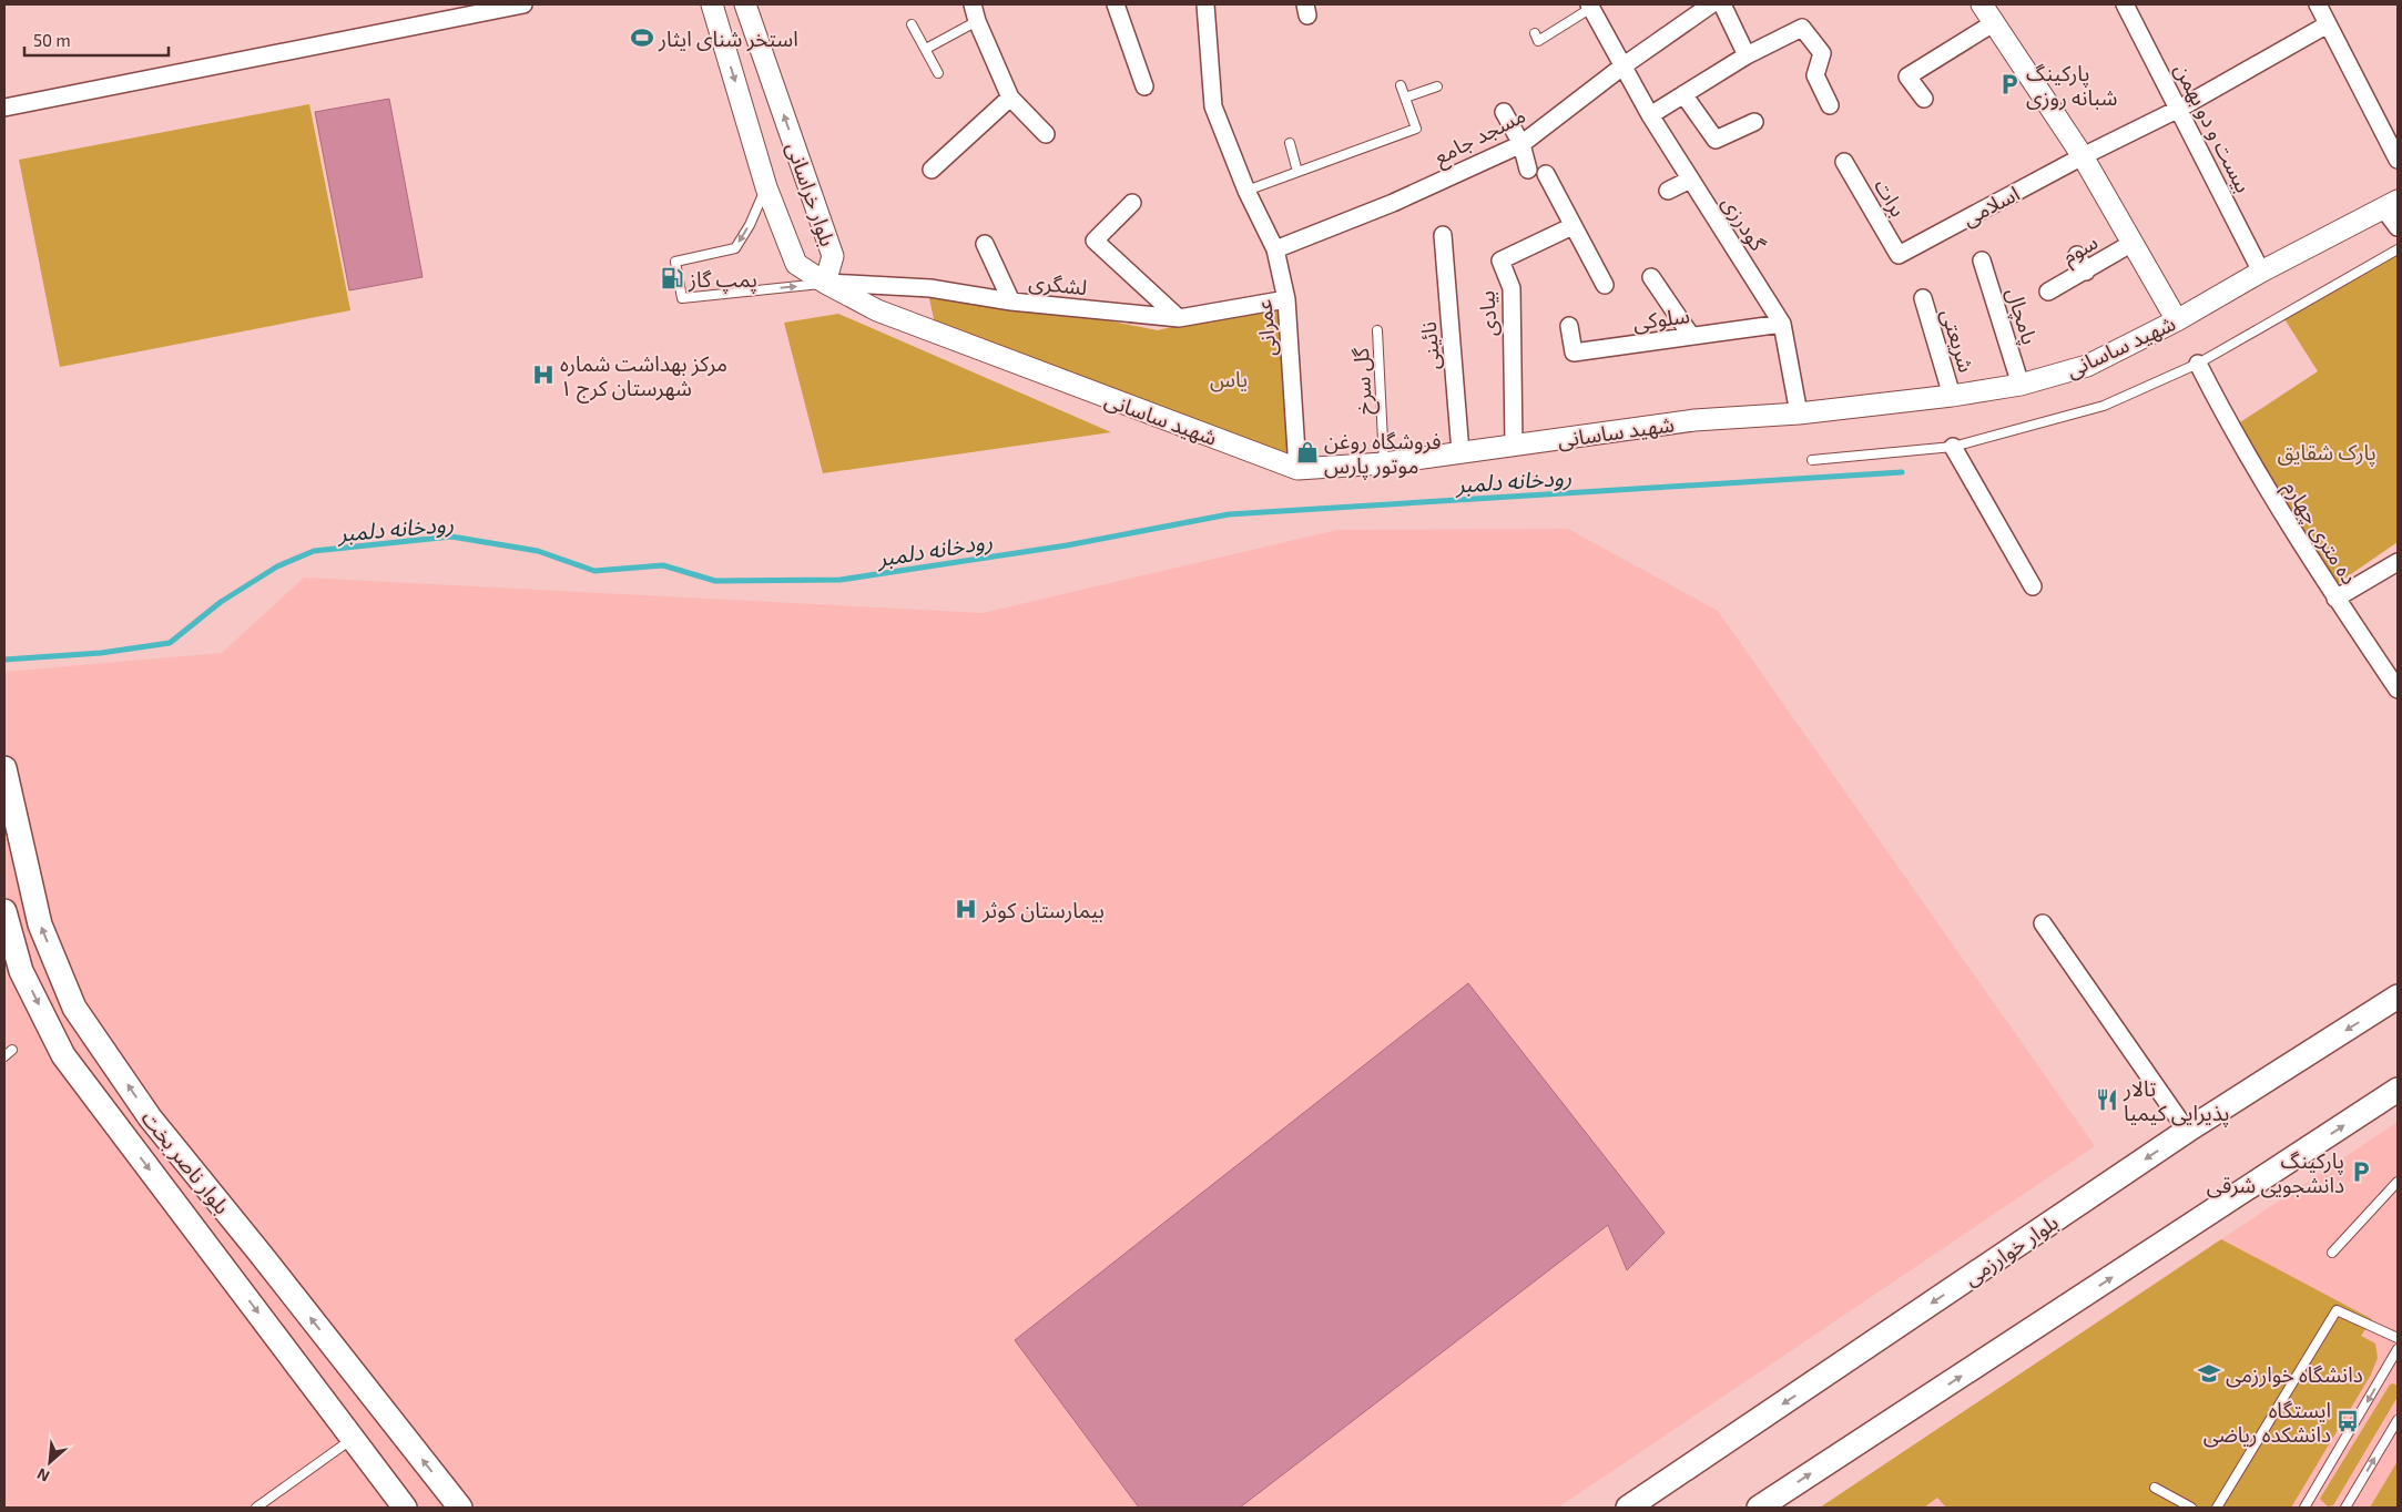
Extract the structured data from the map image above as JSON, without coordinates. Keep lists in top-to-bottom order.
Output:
{
  "streets": {
    "main road": ["بلوار ناصر بخت", "بلوار خوارزمی"],
    "street": [
      "بیست و دو بهمن",
      "مسجد جامع",
      "بلوار خراسانی",
      "برات",
      "اسلامی",
      "گودرزی",
      "سوم",
      "لشگری",
      "بیادی",
      "پامچال",
      "سلوکی",
      "عمرانی",
      "شریعتی",
      "نائینی",
      "شهید ساسانی",
      "ده متری چهارم"
    ],
    "lane": ["گل سرخ"]
  },
  "crossings": [
    ["بیست و دو بهمن", "اسلامی"],
    ["بیست و دو بهمن", "شهید ساسانی"],
    ["مسجد جامع", "گودرزی"],
    ["مسجد جامع", "عمرانی"],
    ["بلوار خراسانی", "لشگری"],
    ["بلوار خراسانی", "شهید ساسانی"],
    ["برات", "اسلامی"],
    ["گودرزی", "سلوکی"],
    ["گودرزی", "شهید ساسانی"],
    ["لشگری", "عمرانی"],
    ["لشگری", "شهید ساسانی"],
    ["بیادی", "شهید ساسانی"],
    ["پامچال", "شهید ساسانی"],
    ["عمرانی", "شهید ساسانی"],
    ["شریعتی", "شهید ساسانی"],
    ["نائینی", "شهید ساسانی"],
    ["شهید ساسانی", "گل سرخ"],
    ["شهید ساسانی", "ده متری چهارم"]
  ],
  "water": ["رودخانه دلمبر"],
  "parks": ["یاس", "پارک شقایق"],
  "places": {
    "sports": ["استخر شنای ایثار"],
    "parking": ["پارکینگ شبانه روزی", "پارکینگ دانشجویی شرقی"],
    "fuel station": ["پمپ گاز"],
    "hospital": ["مرکز بهداشت شماره ۱ شهرستان کرج", "بیمارستان کوثر"],
    "shop": ["فروشگاه روغن موتور پارس"],
    "restaurant": ["تالار پذیرایی کیمیا"],
    "school or university": ["دانشگاه خوارزمی"],
    "bus stop": ["ایستگاه دانشکده ریاضی"]
  },
  "scale_bar": "50 m",
  "north": "bottom left"
}
